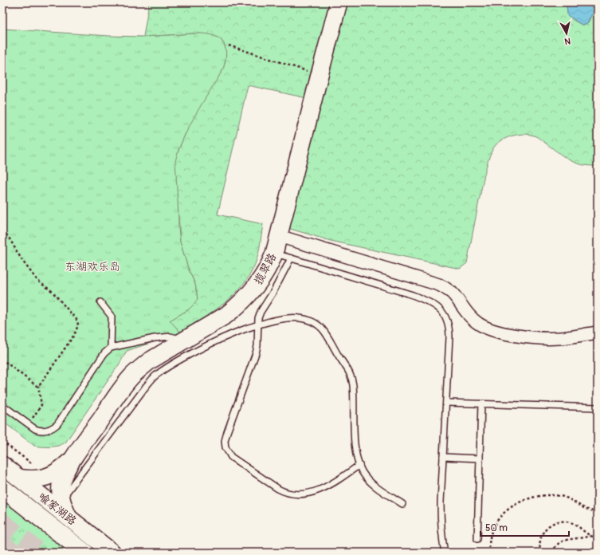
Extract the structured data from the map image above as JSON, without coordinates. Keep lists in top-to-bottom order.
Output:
{
  "streets": {
    "street": ["揽翠路", "喻家湖路"]
  },
  "crossings": [
    ["揽翠路", "喻家湖路"]
  ],
  "parks": ["东湖欢乐岛"],
  "scale_bar": "50 m",
  "north": "bottom"
}
